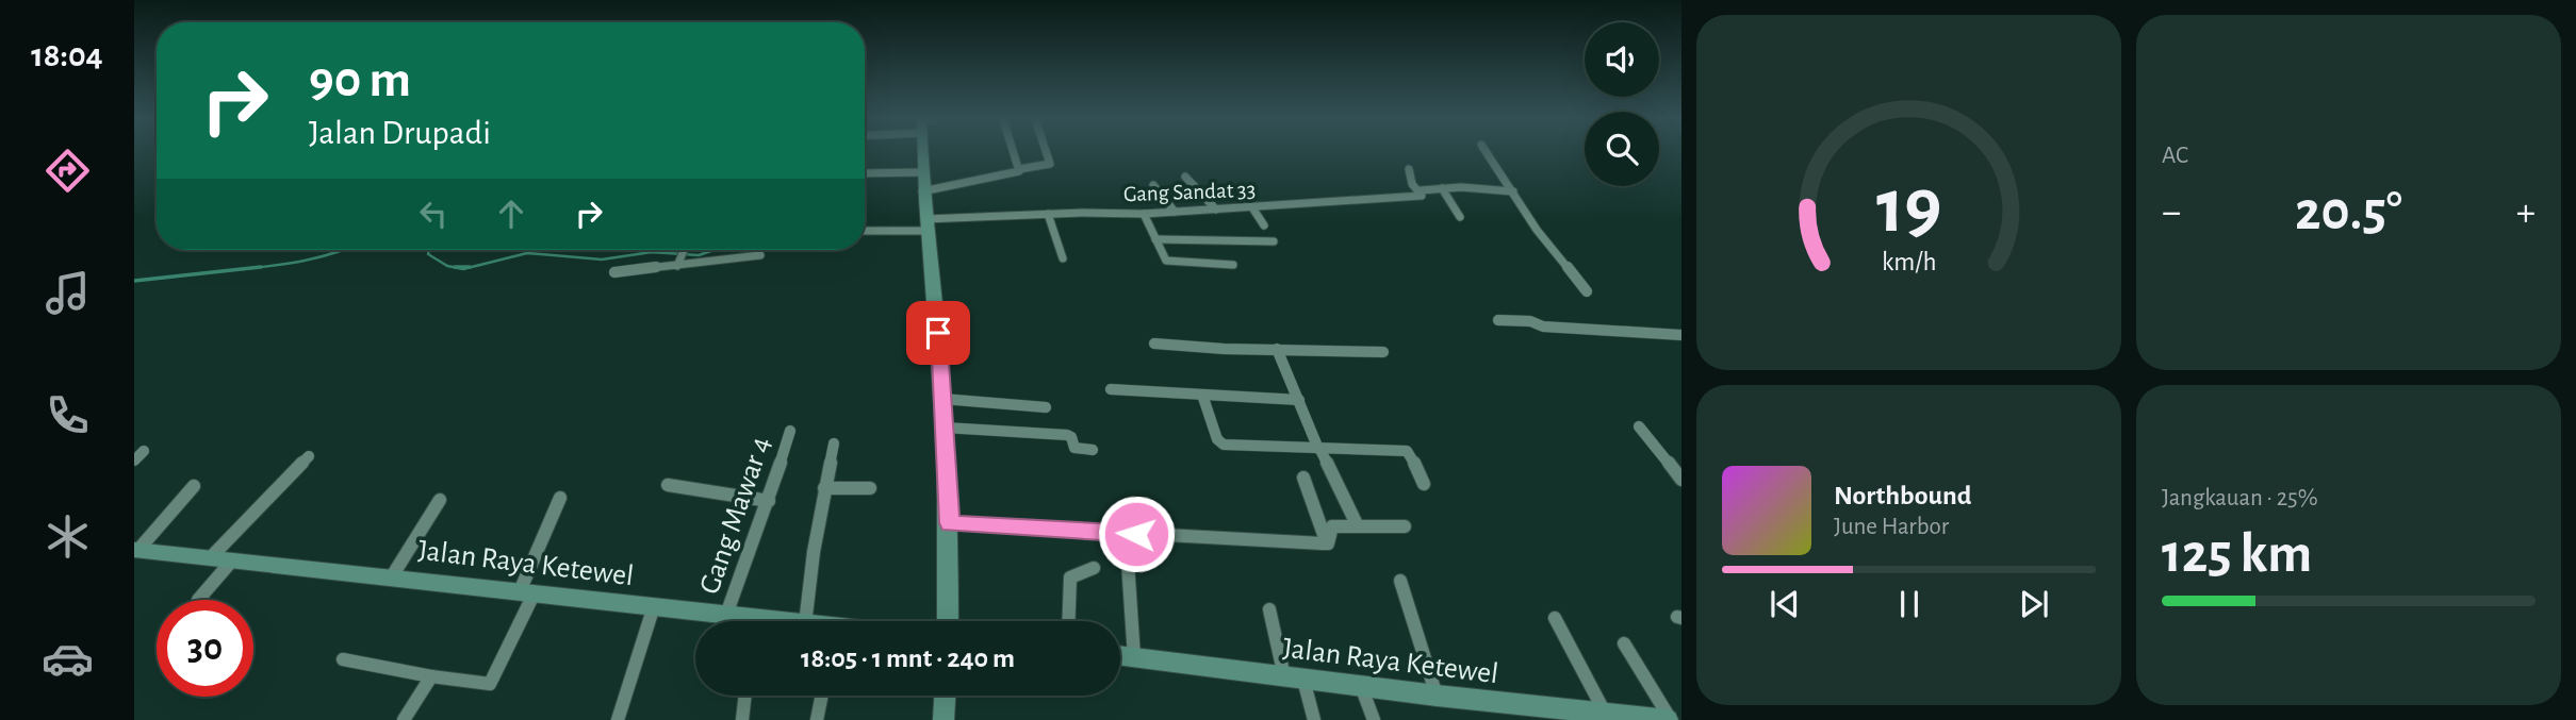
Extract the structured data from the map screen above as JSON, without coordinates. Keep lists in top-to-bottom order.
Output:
{
  "streets": {
    "main road": ["Jalan Raya Ketewel"],
    "street": ["Gang Sandat 33", "Gang Mawar 4"]
  },
  "crossings": [
    ["Gang Mawar 4", "Jalan Raya Ketewel"]
  ],
  "page": {
    "tabs": "18:04",
    "tile": [
      "AC",
      ["Jangkauan · 25%", "125 km"]
    ],
    "turn": ["90 m", "Jalan Drupadi"],
    "heat": ["−", "20.5°", "+"],
    "song": ["Northbound", "June Harbor"],
    "limit": "30",
    "trip": "18:05 · 1 mnt · 240 m",
    "gauge": ["19", "km/h"]
  }
}
